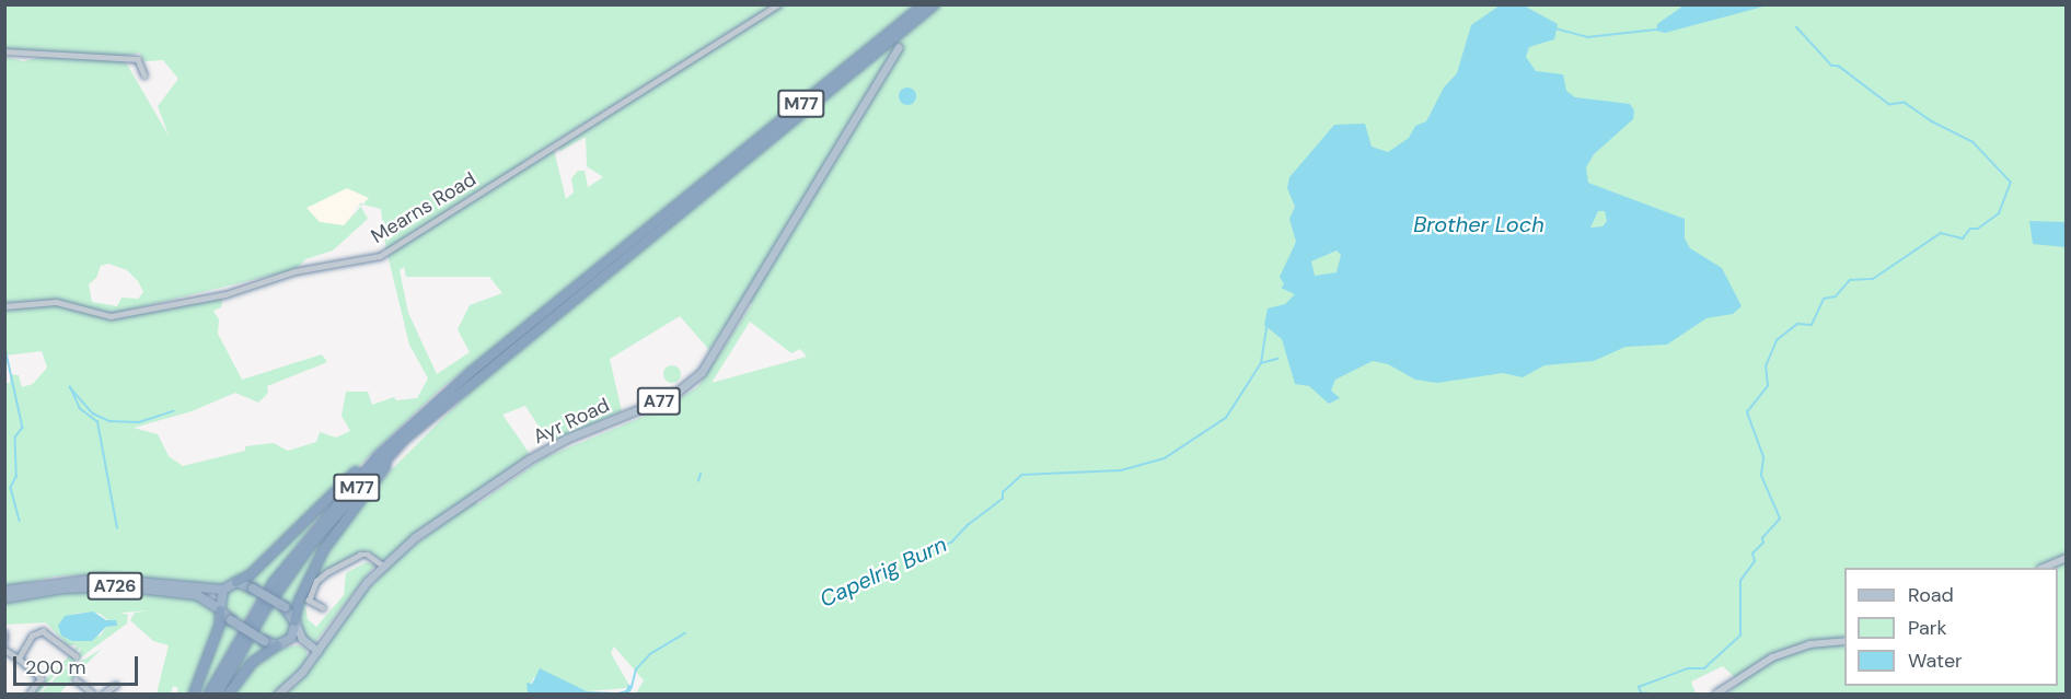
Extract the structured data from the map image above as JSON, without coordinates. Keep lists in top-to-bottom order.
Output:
{
  "streets": {
    "highway": ["M77", "A726"],
    "main road": ["A77", "Ayr Road"],
    "street": ["Mearns Road"]
  },
  "water": ["Brother Loch", "Capelrig Burn"],
  "legend": ["Road", "Park", "Water"],
  "scale_bar": "200 m"
}
